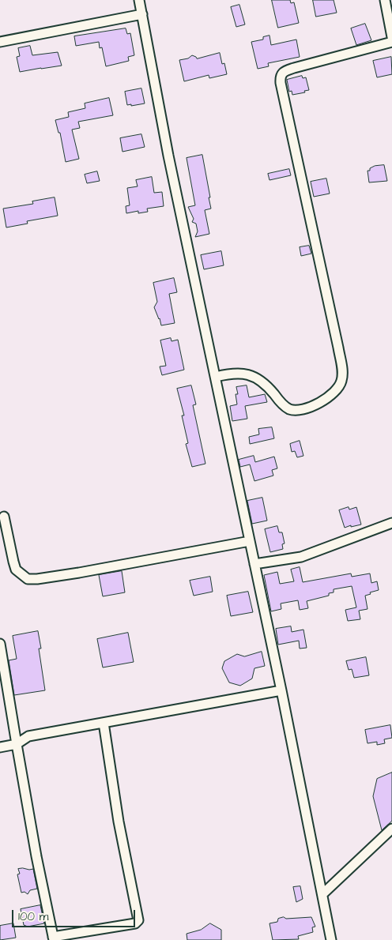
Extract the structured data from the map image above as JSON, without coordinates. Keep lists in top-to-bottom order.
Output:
{
  "scale_bar": "100 m"
}
